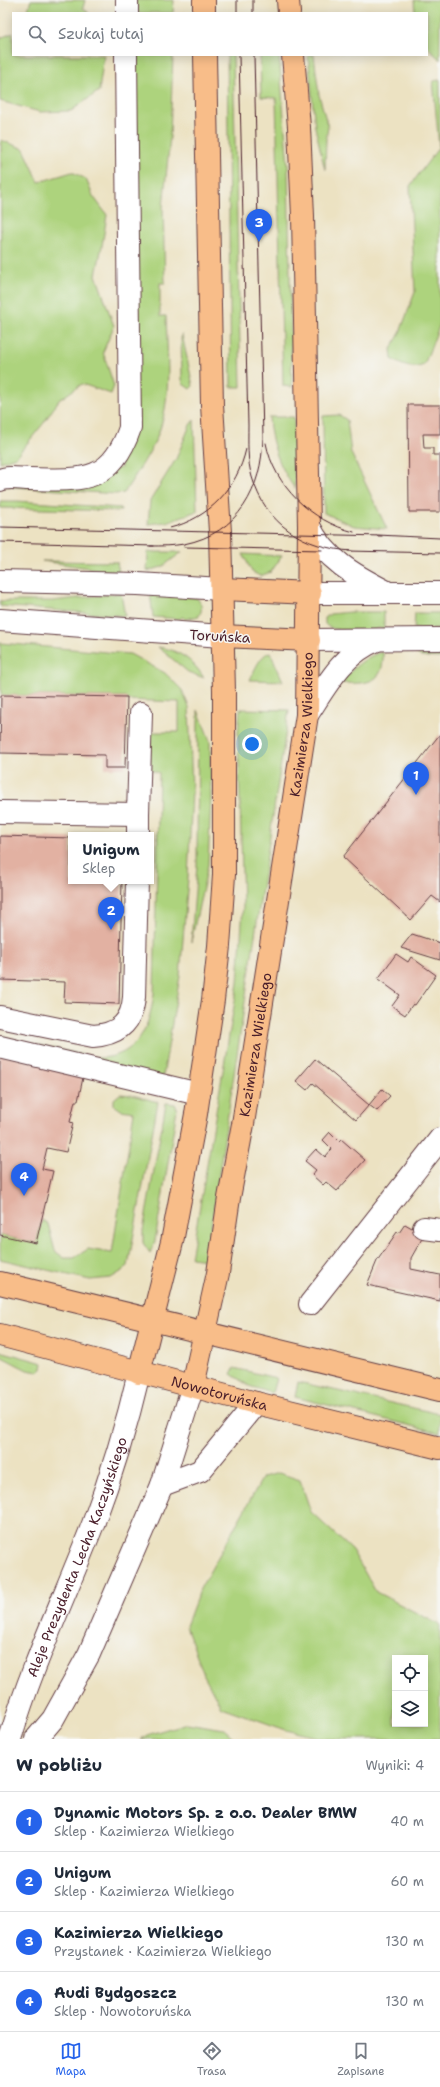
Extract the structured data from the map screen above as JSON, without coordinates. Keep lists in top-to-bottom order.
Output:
{
  "streets": {
    "main road": ["Toruńska", "Kazimierza Wielkiego", "Nowotoruńska"],
    "street": ["Aleje Prezydenta Lecha Kaczyńskiego"]
  },
  "crossings": [
    ["Toruńska", "Kazimierza Wielkiego"],
    ["Kazimierza Wielkiego", "Nowotoruńska"],
    ["Nowotoruńska", "Aleje Prezydenta Lecha Kaczyńskiego"]
  ],
  "page": {
    "search": "Szukaj tutaj",
    "pins": [
      "3",
      "1",
      "2",
      "4"
    ],
    "popup": ["Unigum", "Sklep"],
    "heading": ["W pobliżu", "Wyniki: 4"],
    "list": [
      {
        "mark": "1",
        "name": "Dynamic Motors Sp. z o.o. Dealer BMW",
        "note": "Sklep · Kazimierza Wielkiego",
        "value": "40 m"
      },
      {
        "mark": "2",
        "name": "Unigum",
        "note": "Sklep · Kazimierza Wielkiego",
        "value": "60 m"
      },
      {
        "mark": "3",
        "name": "Kazimierza Wielkiego",
        "note": "Przystanek · Kazimierza Wielkiego",
        "value": "130 m"
      },
      {
        "mark": "4",
        "name": "Audi Bydgoszcz",
        "note": "Sklep · Nowotoruńska",
        "value": "130 m"
      }
    ],
    "nav": ["Mapa", "Trasa", "Zapisane"]
  }
}
